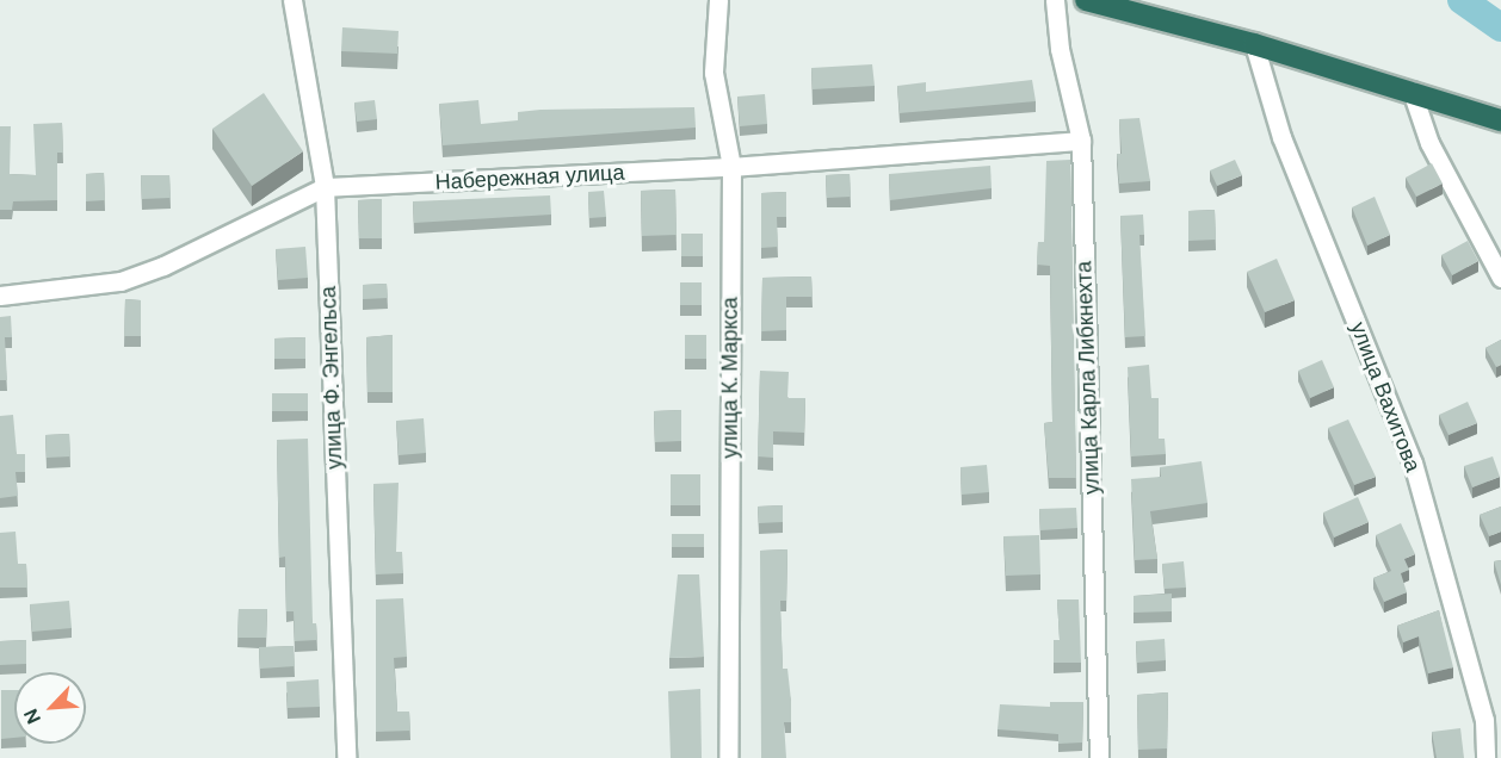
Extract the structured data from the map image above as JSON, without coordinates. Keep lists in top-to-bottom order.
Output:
{
  "streets": {
    "street": [
      "Набережная улица",
      "улица Ф. Энгельса",
      "улица К. Маркса",
      "улица Карла Либкнехта",
      "улица Вахитова"
    ]
  },
  "crossings": [
    ["Набережная улица", "улица Ф. Энгельса"],
    ["Набережная улица", "улица К. Маркса"],
    ["Набережная улица", "улица Карла Либкнехта"]
  ],
  "north": "bottom left"
}
